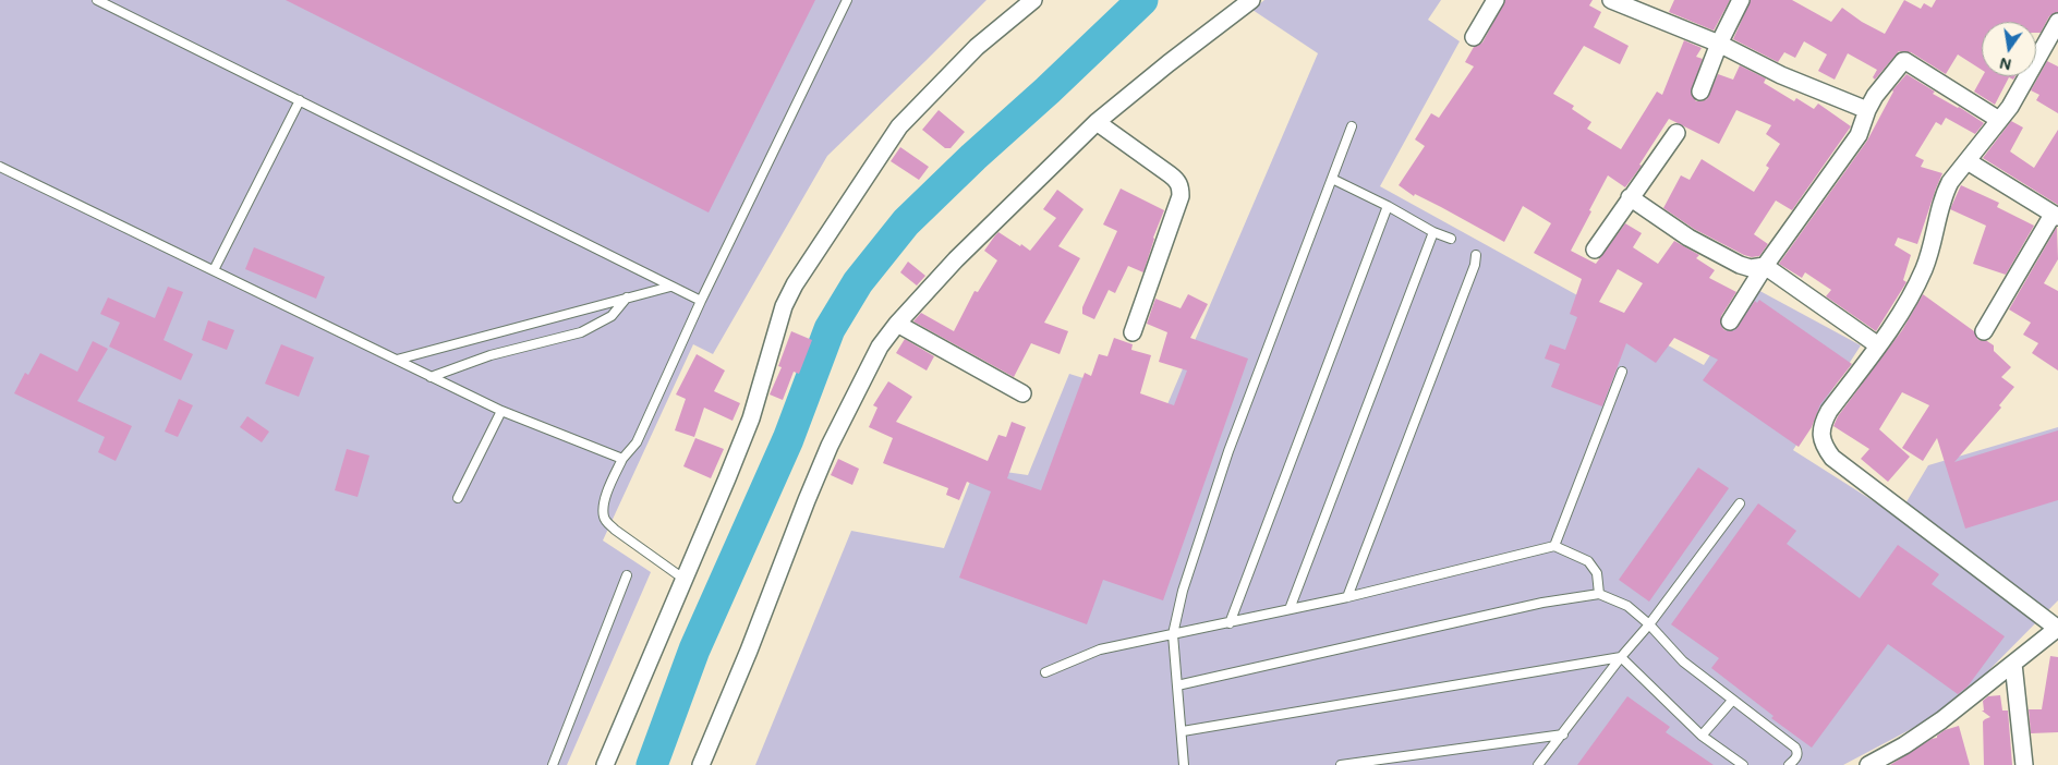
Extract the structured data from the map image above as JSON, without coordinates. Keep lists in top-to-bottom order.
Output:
{
  "north": "bottom"
}
